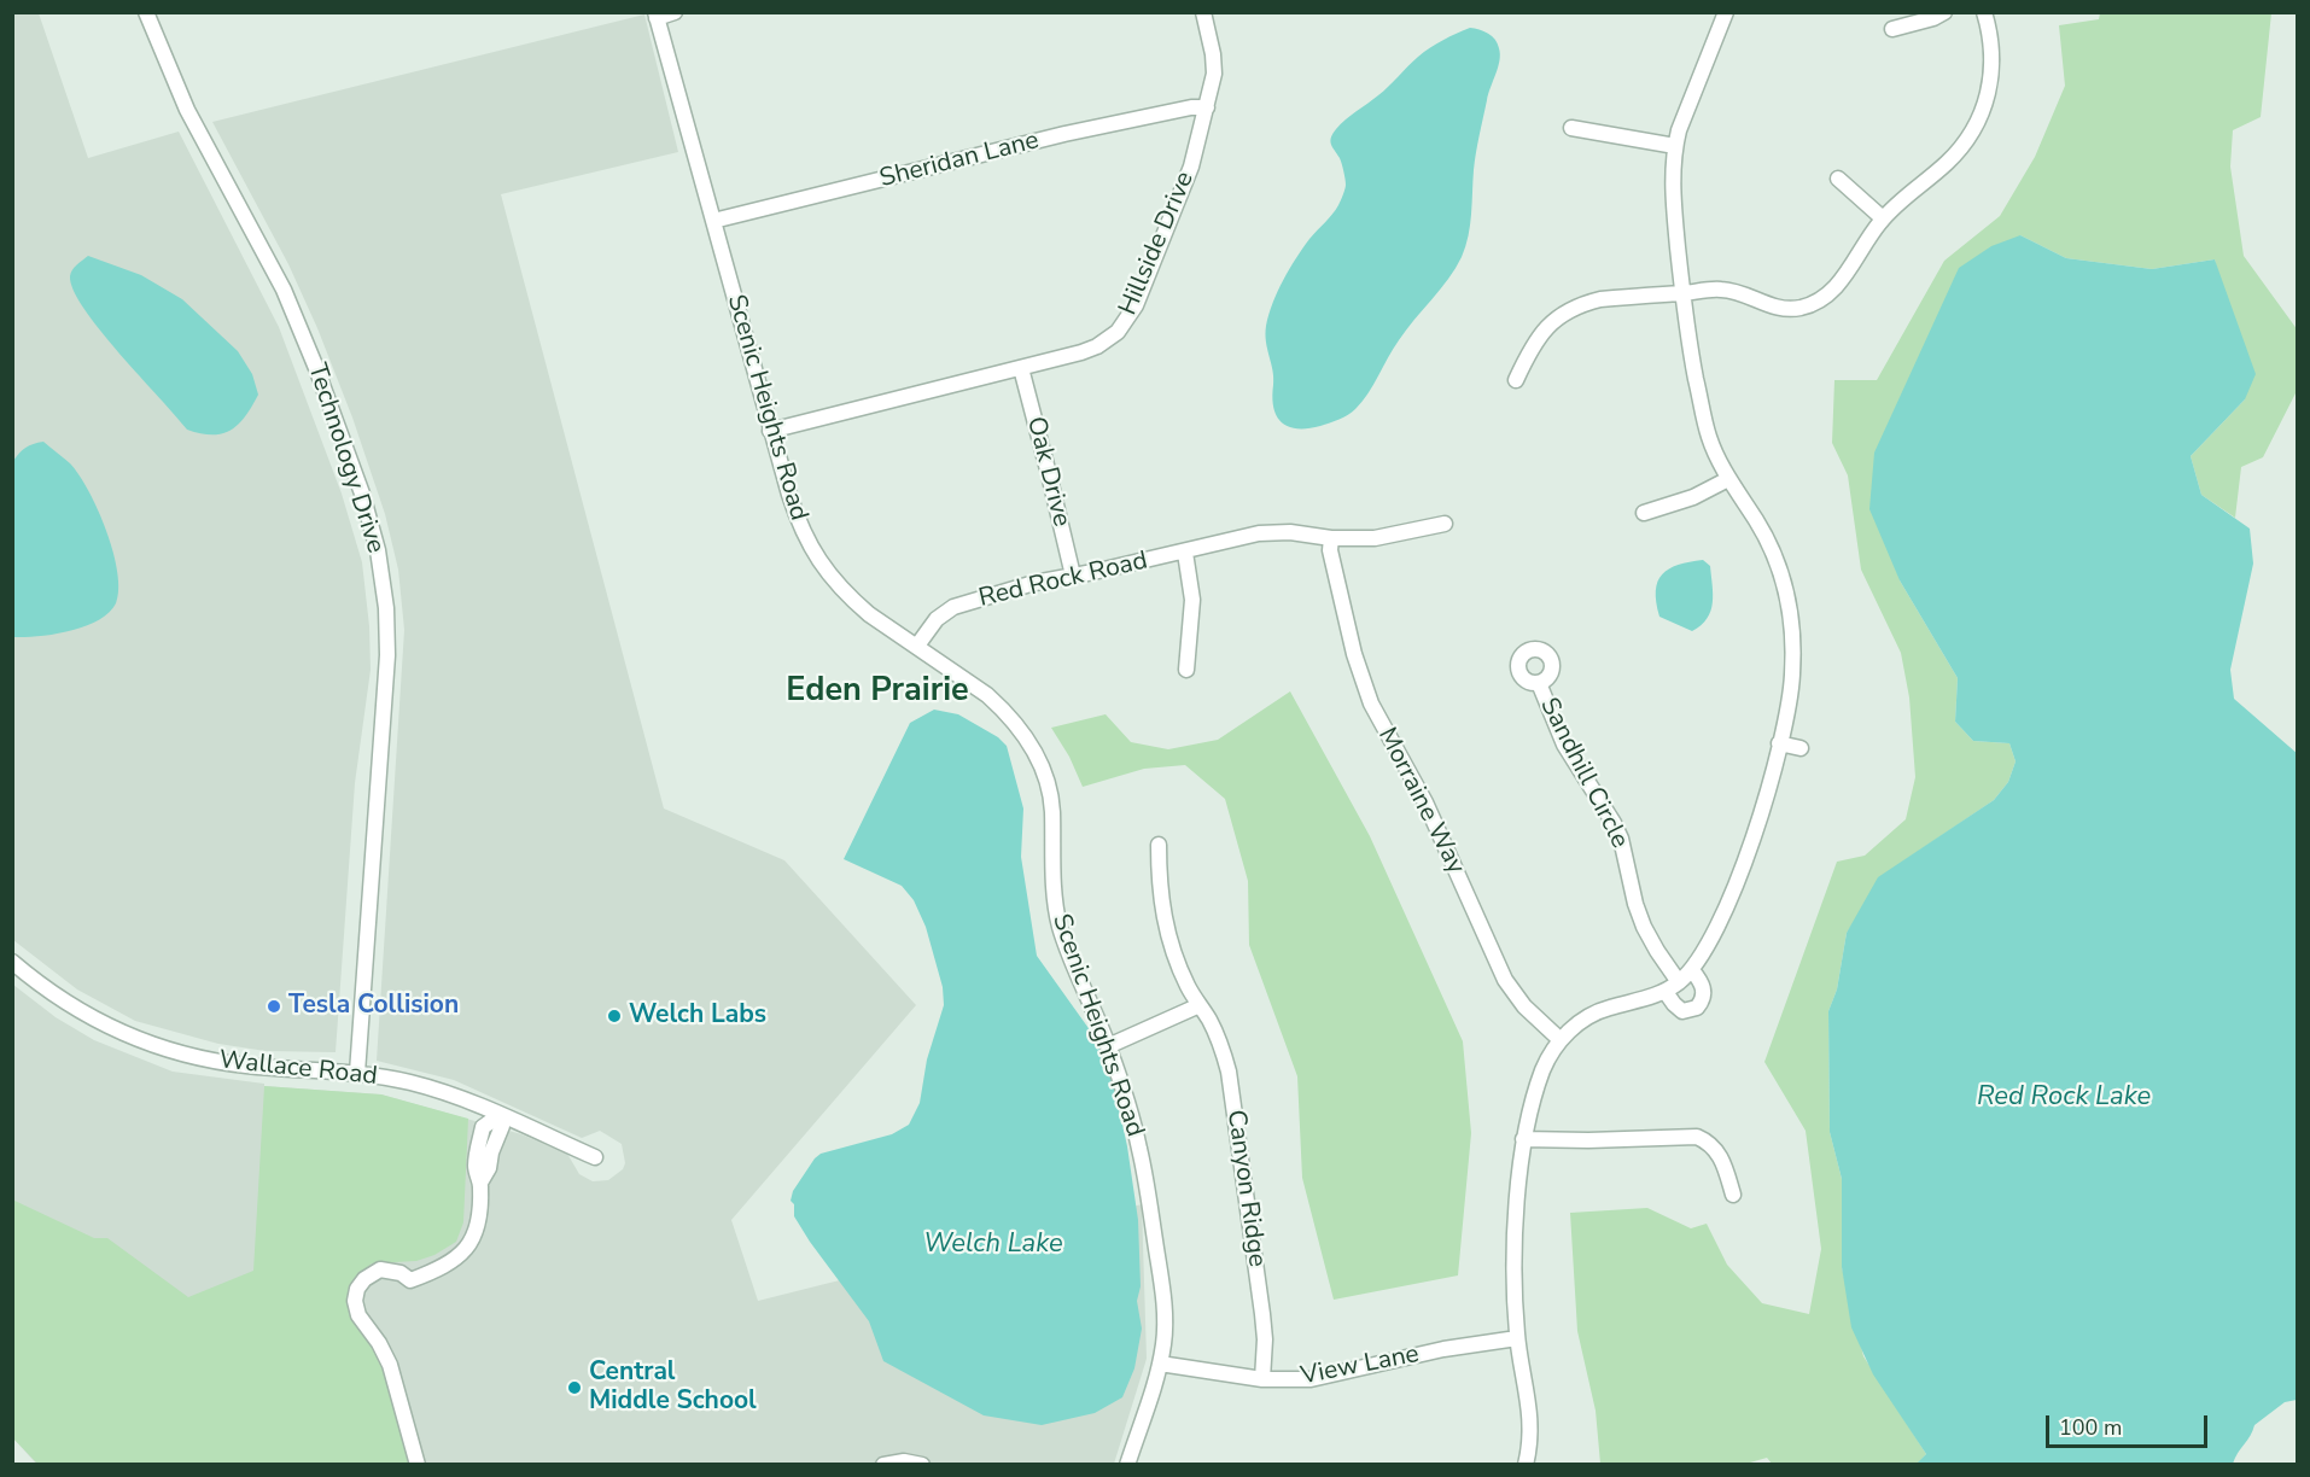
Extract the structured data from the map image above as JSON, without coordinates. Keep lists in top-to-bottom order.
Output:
{
  "streets": {
    "street": [
      "Sheridan Lane",
      "Hillside Drive",
      "Scenic Heights Road",
      "Technology Drive",
      "Oak Drive",
      "Red Rock Road",
      "Sandhill Circle",
      "Morraine Way",
      "Wallace Road",
      "Canyon Ridge",
      "View Lane"
    ]
  },
  "crossings": [
    ["Sheridan Lane", "Hillside Drive"],
    ["Sheridan Lane", "Scenic Heights Road"],
    ["Hillside Drive", "Scenic Heights Road"],
    ["Hillside Drive", "Oak Drive"],
    ["Scenic Heights Road", "Red Rock Road"],
    ["Scenic Heights Road", "View Lane"],
    ["Technology Drive", "Wallace Road"],
    ["Oak Drive", "Red Rock Road"],
    ["Red Rock Road", "Morraine Way"],
    ["Canyon Ridge", "View Lane"]
  ],
  "districts": ["Eden Prairie"],
  "water": ["Red Rock Lake", "Welch Lake"],
  "places": ["Tesla Collision", "Welch Labs", "Central Middle School"],
  "scale_bar": "100 m"
}
